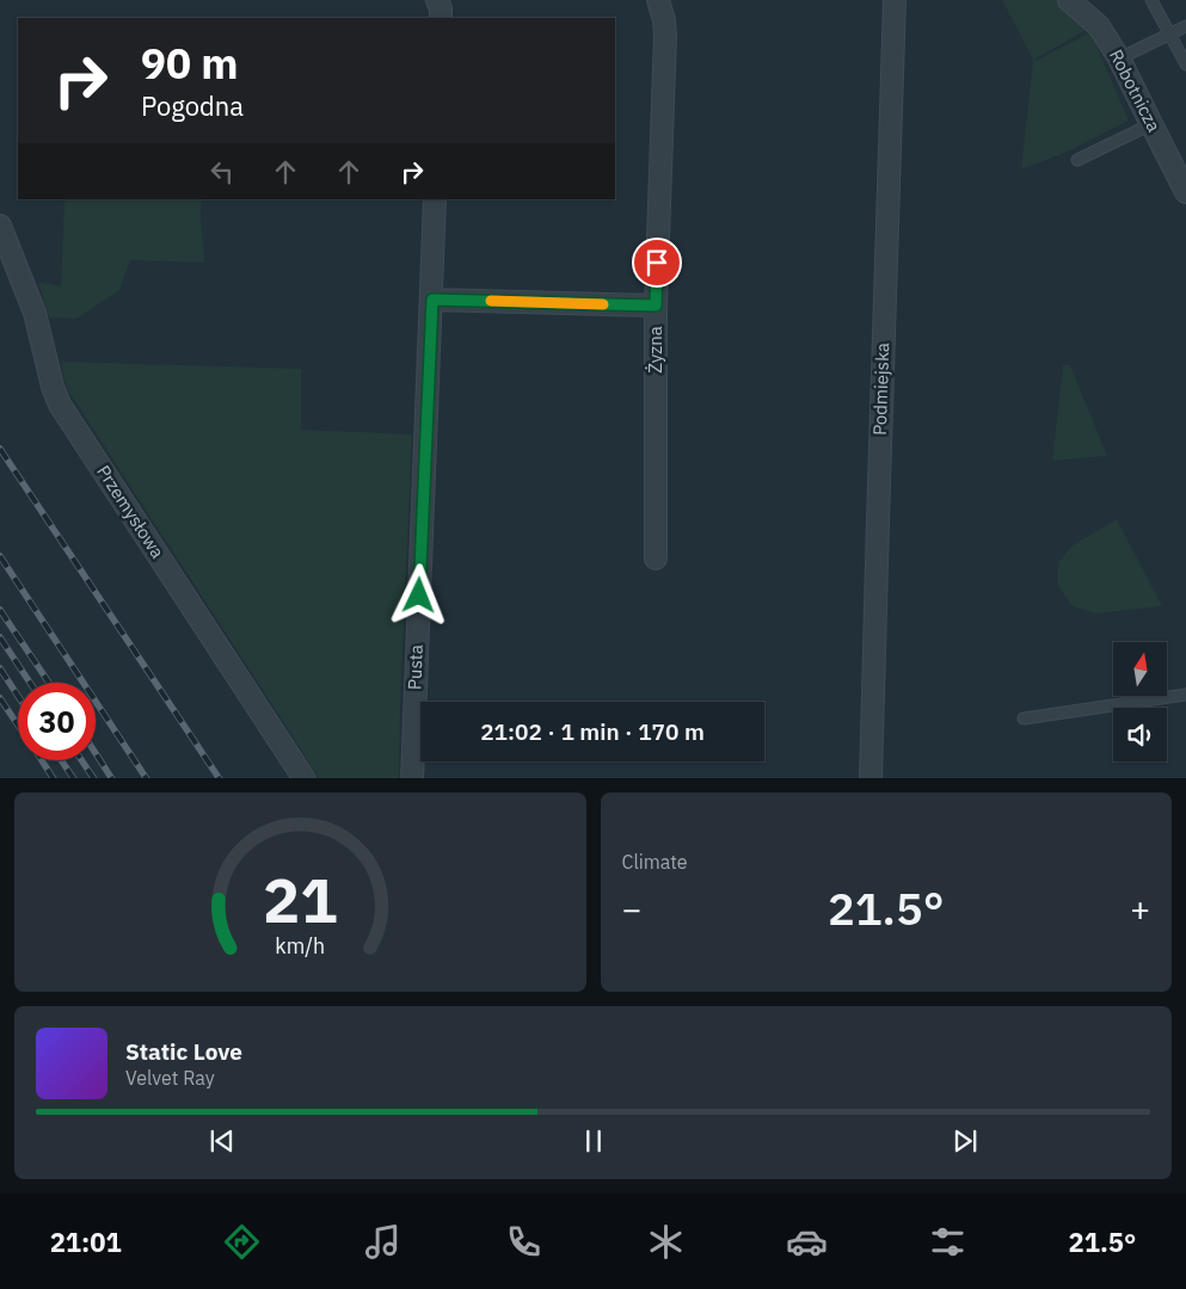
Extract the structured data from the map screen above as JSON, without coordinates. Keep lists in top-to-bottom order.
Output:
{
  "streets": {
    "street": [
      "Robotnicza",
      "Żyzna",
      "Podmiejska",
      "Przemysłowa",
      "Pusta"
    ]
  },
  "north": "top",
  "page": {
    "turn": ["90 m", "Pogodna"],
    "limit": "30",
    "trip": "21:02 · 1 min · 170 m",
    "tile": "Climate",
    "heat": ["−", "21.5°", "+"],
    "song": ["Static Love", "Velvet Ray"],
    "tabs": ["21:01", "21.5°"],
    "gauge": ["21", "km/h"]
  }
}
